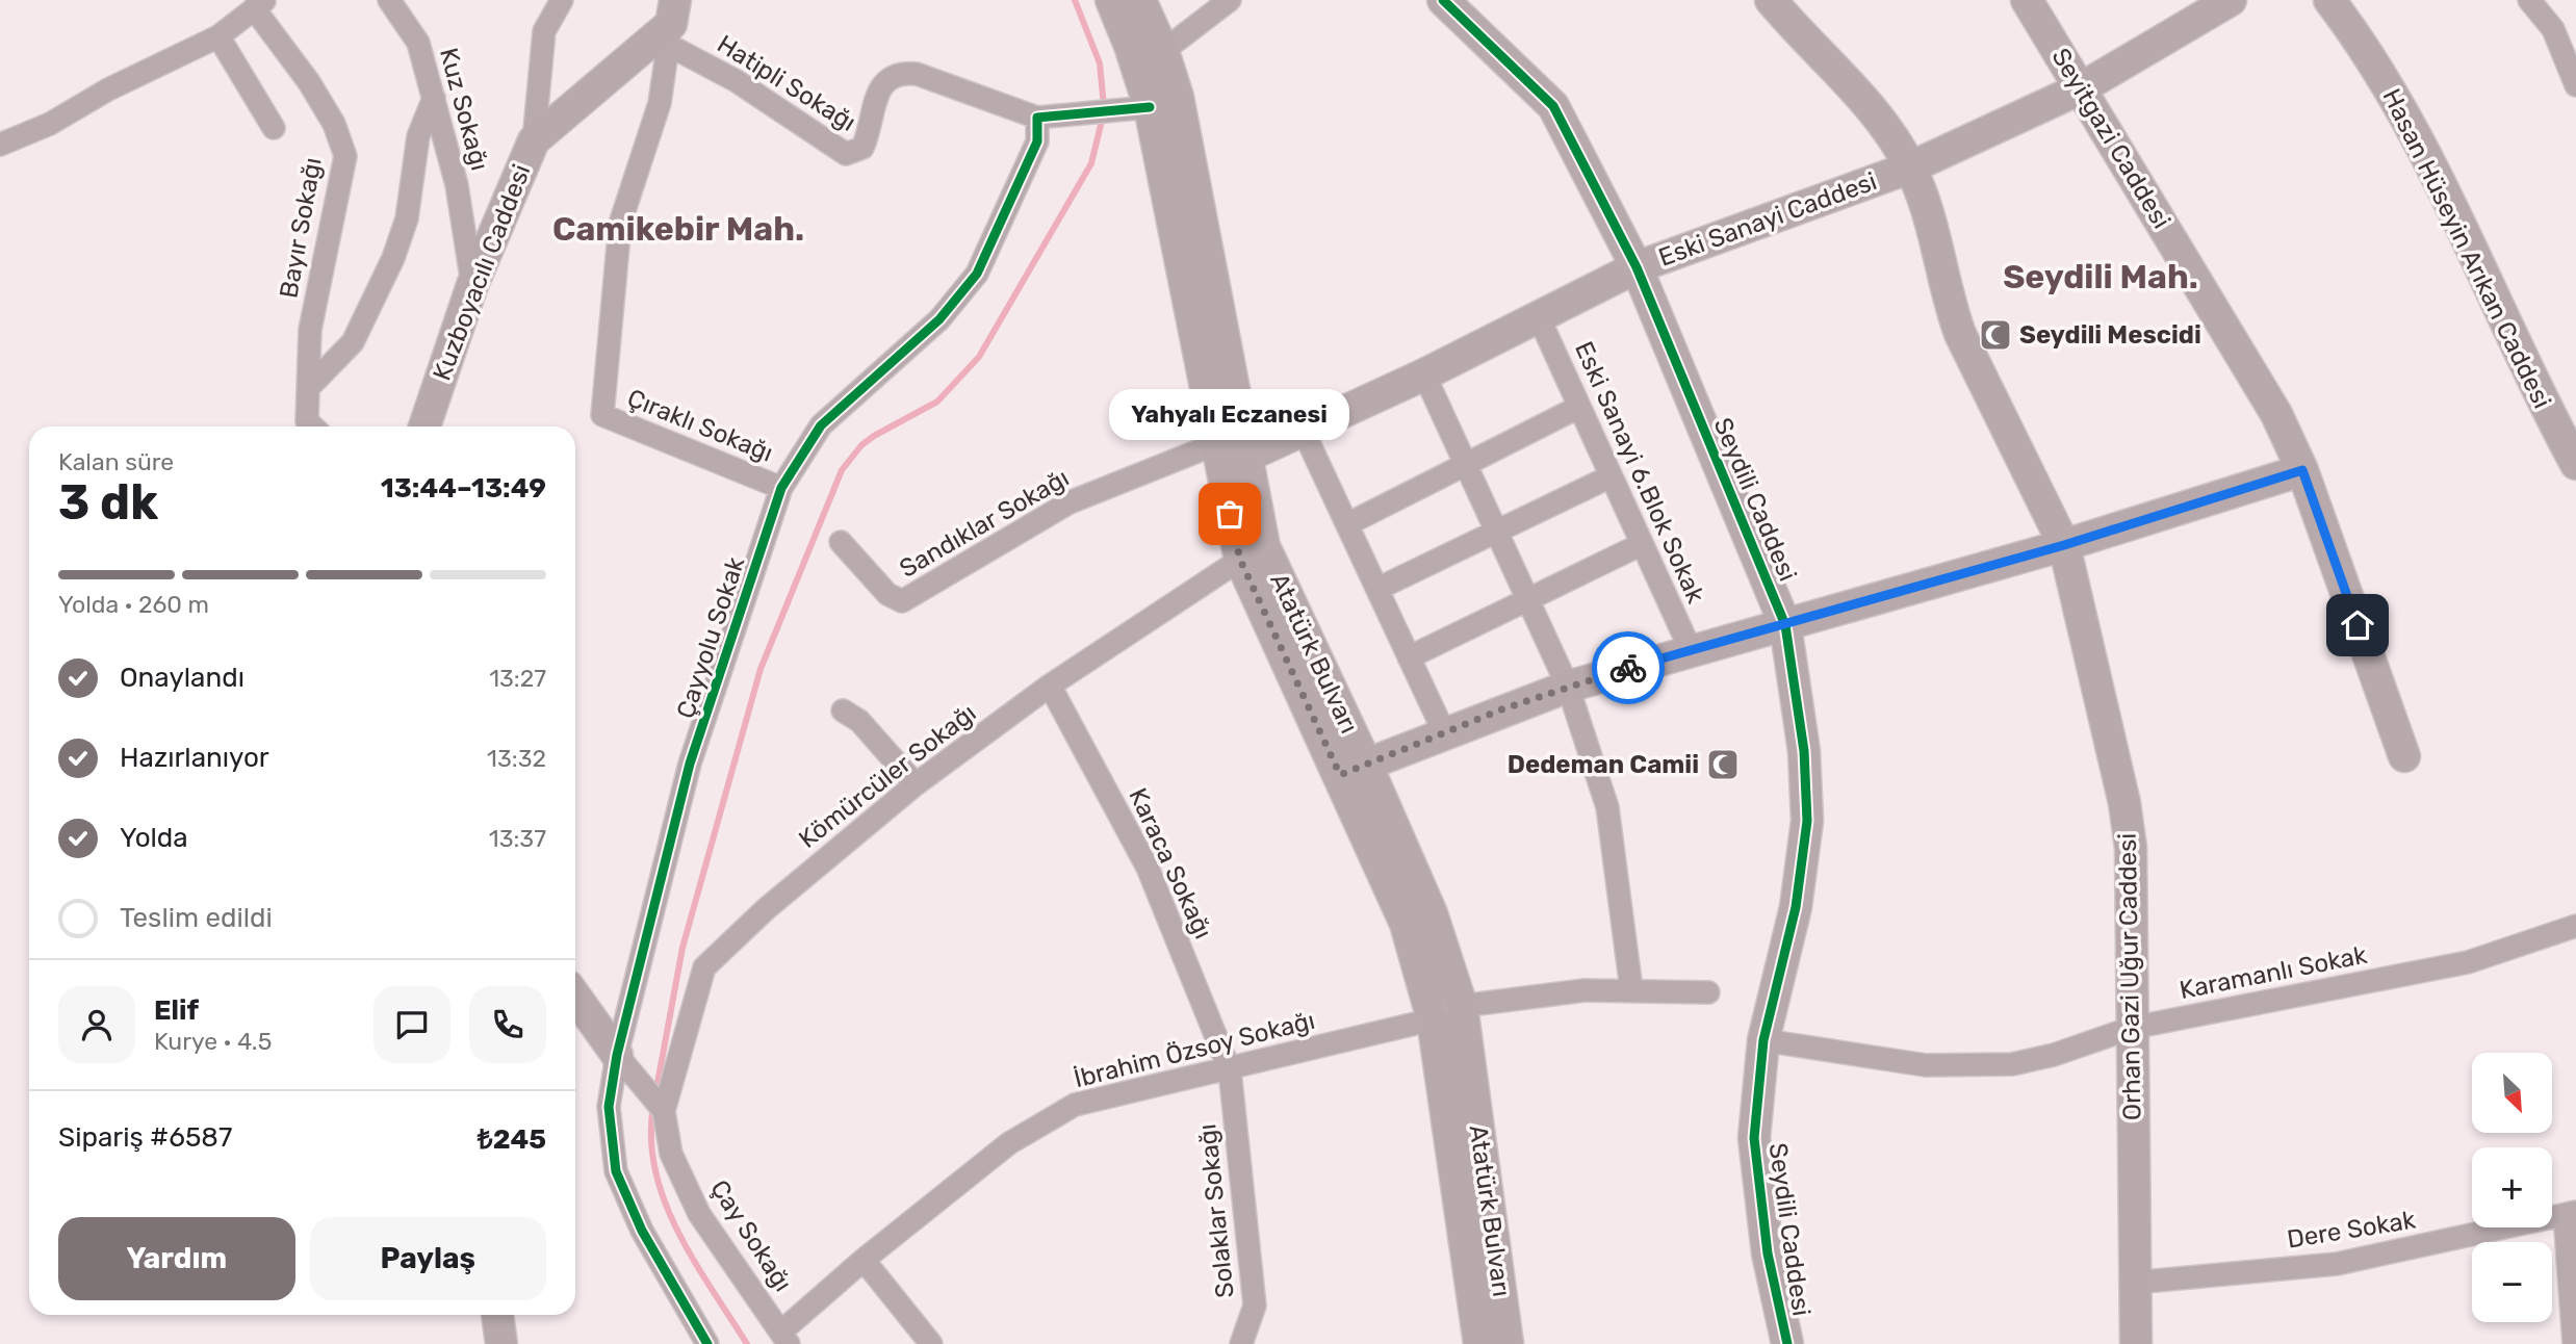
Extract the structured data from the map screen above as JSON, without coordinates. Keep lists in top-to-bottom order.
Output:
{
  "streets": {
    "street": [
      "Hatipli Sokağı",
      "Kuz Sokağı",
      "Seyitgazi Caddesi",
      "Eski Sanayi Caddesi",
      "Bayır Sokağı",
      "Hasan Hüseyin Arıkan Caddesi",
      "Kuzboyacılı Caddesi",
      "Çıraklı Sokağı",
      "Eski Sanayi 6.Blok Sokak",
      "Seydili Caddesi",
      "Sandıklar Sokağı",
      "Çayyolu Sokak",
      "Atatürk Bulvarı",
      "Kömürcüler Sokağı",
      "Karaca Sokağı",
      "Karamanlı Sokak",
      "Orhan Gazi Uğur Caddesi",
      "İbrahim Özsoy Sokağı",
      "Solaklar Sokağı",
      "Dere Sokak",
      "Çay Sokağı"
    ]
  },
  "crossings": [
    ["Hatipli Sokağı", "Kuzboyacılı Caddesi"],
    ["Hatipli Sokağı", "Çıraklı Sokağı"],
    ["Hatipli Sokağı", "Çayyolu Sokak"],
    ["Kuz Sokağı", "Kuzboyacılı Caddesi"],
    ["Seyitgazi Caddesi", "Eski Sanayi Caddesi"],
    ["Eski Sanayi Caddesi", "Eski Sanayi 6.Blok Sokak"],
    ["Eski Sanayi Caddesi", "Seydili Caddesi"],
    ["Eski Sanayi Caddesi", "Sandıklar Sokağı"],
    ["Eski Sanayi Caddesi", "Atatürk Bulvarı"],
    ["Eski Sanayi Caddesi", "Orhan Gazi Uğur Caddesi"],
    ["Kuzboyacılı Caddesi", "Çıraklı Sokağı"],
    ["Çıraklı Sokağı", "Çayyolu Sokak"],
    ["Seydili Caddesi", "Karamanlı Sokak"],
    ["Sandıklar Sokağı", "Atatürk Bulvarı"],
    ["Atatürk Bulvarı", "Kömürcüler Sokağı"],
    ["Atatürk Bulvarı", "İbrahim Özsoy Sokağı"],
    ["Kömürcüler Sokağı", "Karaca Sokağı"],
    ["Kömürcüler Sokağı", "Çay Sokağı"],
    ["Karaca Sokağı", "İbrahim Özsoy Sokağı"],
    ["Karaca Sokağı", "Solaklar Sokağı"],
    ["Karamanlı Sokak", "Orhan Gazi Uğur Caddesi"],
    ["Orhan Gazi Uğur Caddesi", "Dere Sokak"],
    ["İbrahim Özsoy Sokağı", "Solaklar Sokağı"],
    ["İbrahim Özsoy Sokağı", "Çay Sokağı"]
  ],
  "districts": ["Camikebir Mah.", "Seydili Mah."],
  "places": {
    "mosque": ["Seydili Mescidi", "Dedeman Camii"],
    "other": ["Yahyalı Eczanesi"]
  },
  "north": "bottom right",
  "page": {
    "bubble": "Yahyalı Eczanesi",
    "heading": ["3 dk", "Kalan süre", "13:44–13:49"],
    "panel": [
      "Elif",
      "Kurye · 4.5",
      "Sipariş #6587",
      "₺245"
    ],
    "bar": "Yolda · 260 m",
    "list": [
      ["Onaylandı", "13:27"],
      ["Hazırlanıyor", "13:32"],
      ["Yolda", "13:37"],
      "Teslim edildi"
    ],
    "map_buttons": ["+", "−"],
    "buttons": ["Yardım", "Paylaş"]
  }
}
